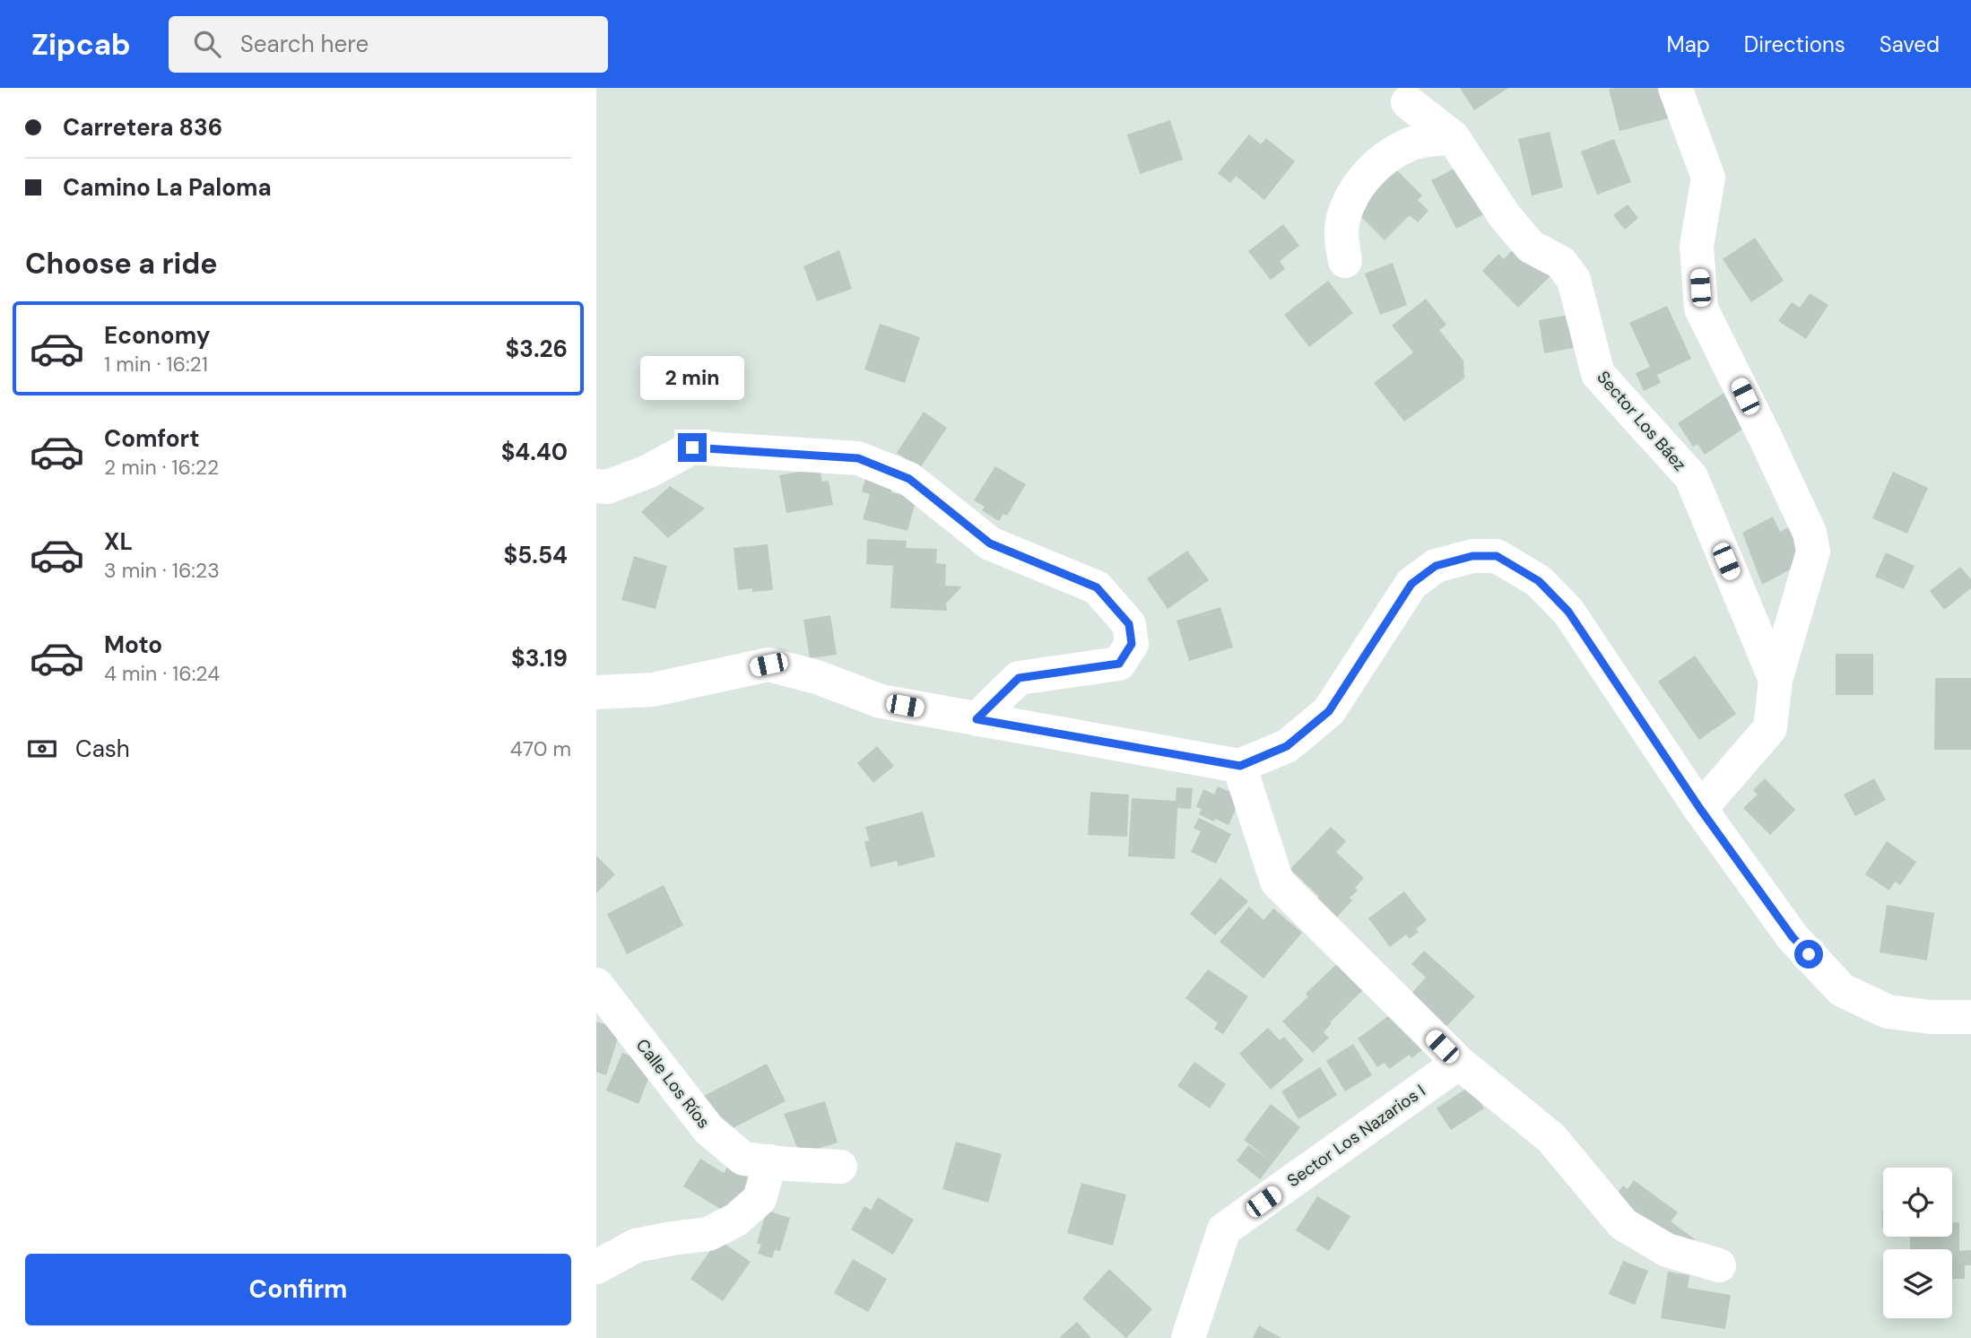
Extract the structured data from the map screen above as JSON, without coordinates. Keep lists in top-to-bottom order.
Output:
{
  "streets": {
    "street": ["Sector Los Báez", "Calle Los Ríos", "Sector Los Nazarios I"]
  },
  "page": {
    "header": "Zipcab",
    "search": "Search here",
    "nav": ["Map", "Directions", "Saved"],
    "banner": ["Carretera 836", "Camino La Paloma"],
    "heading": "Choose a ride",
    "list": [
      {
        "name": "Economy",
        "note": "1 min · 16:21",
        "value": "$3.26"
      },
      {
        "name": "Comfort",
        "note": "2 min · 16:22",
        "value": "$4.40"
      },
      {
        "name": "XL",
        "note": "3 min · 16:23",
        "value": "$5.54"
      },
      {
        "name": "Moto",
        "note": "4 min · 16:24",
        "value": "$3.19"
      }
    ],
    "bubble": "2 min",
    "pay": ["Cash", "470 m"],
    "buttons": "Confirm"
  }
}
